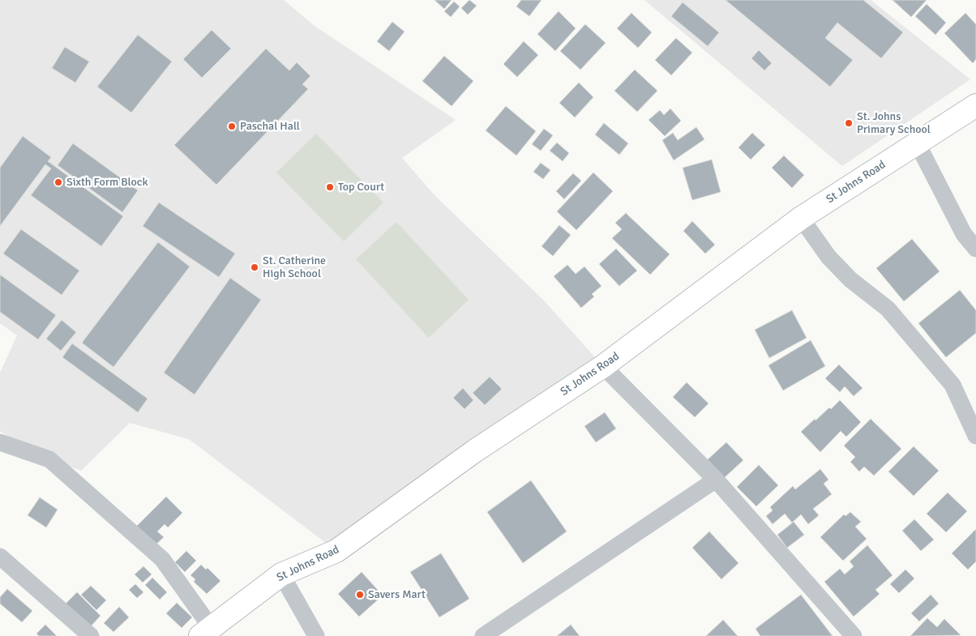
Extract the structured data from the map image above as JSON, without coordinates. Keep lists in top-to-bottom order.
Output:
{
  "streets": {
    "main road": ["St Johns Road"]
  },
  "places": [
    "St. Johns Primary School",
    "Paschal Hall",
    "Sixth Form Block",
    "Top Court",
    "St. Catherine High School",
    "Savers Mart"
  ]
}
